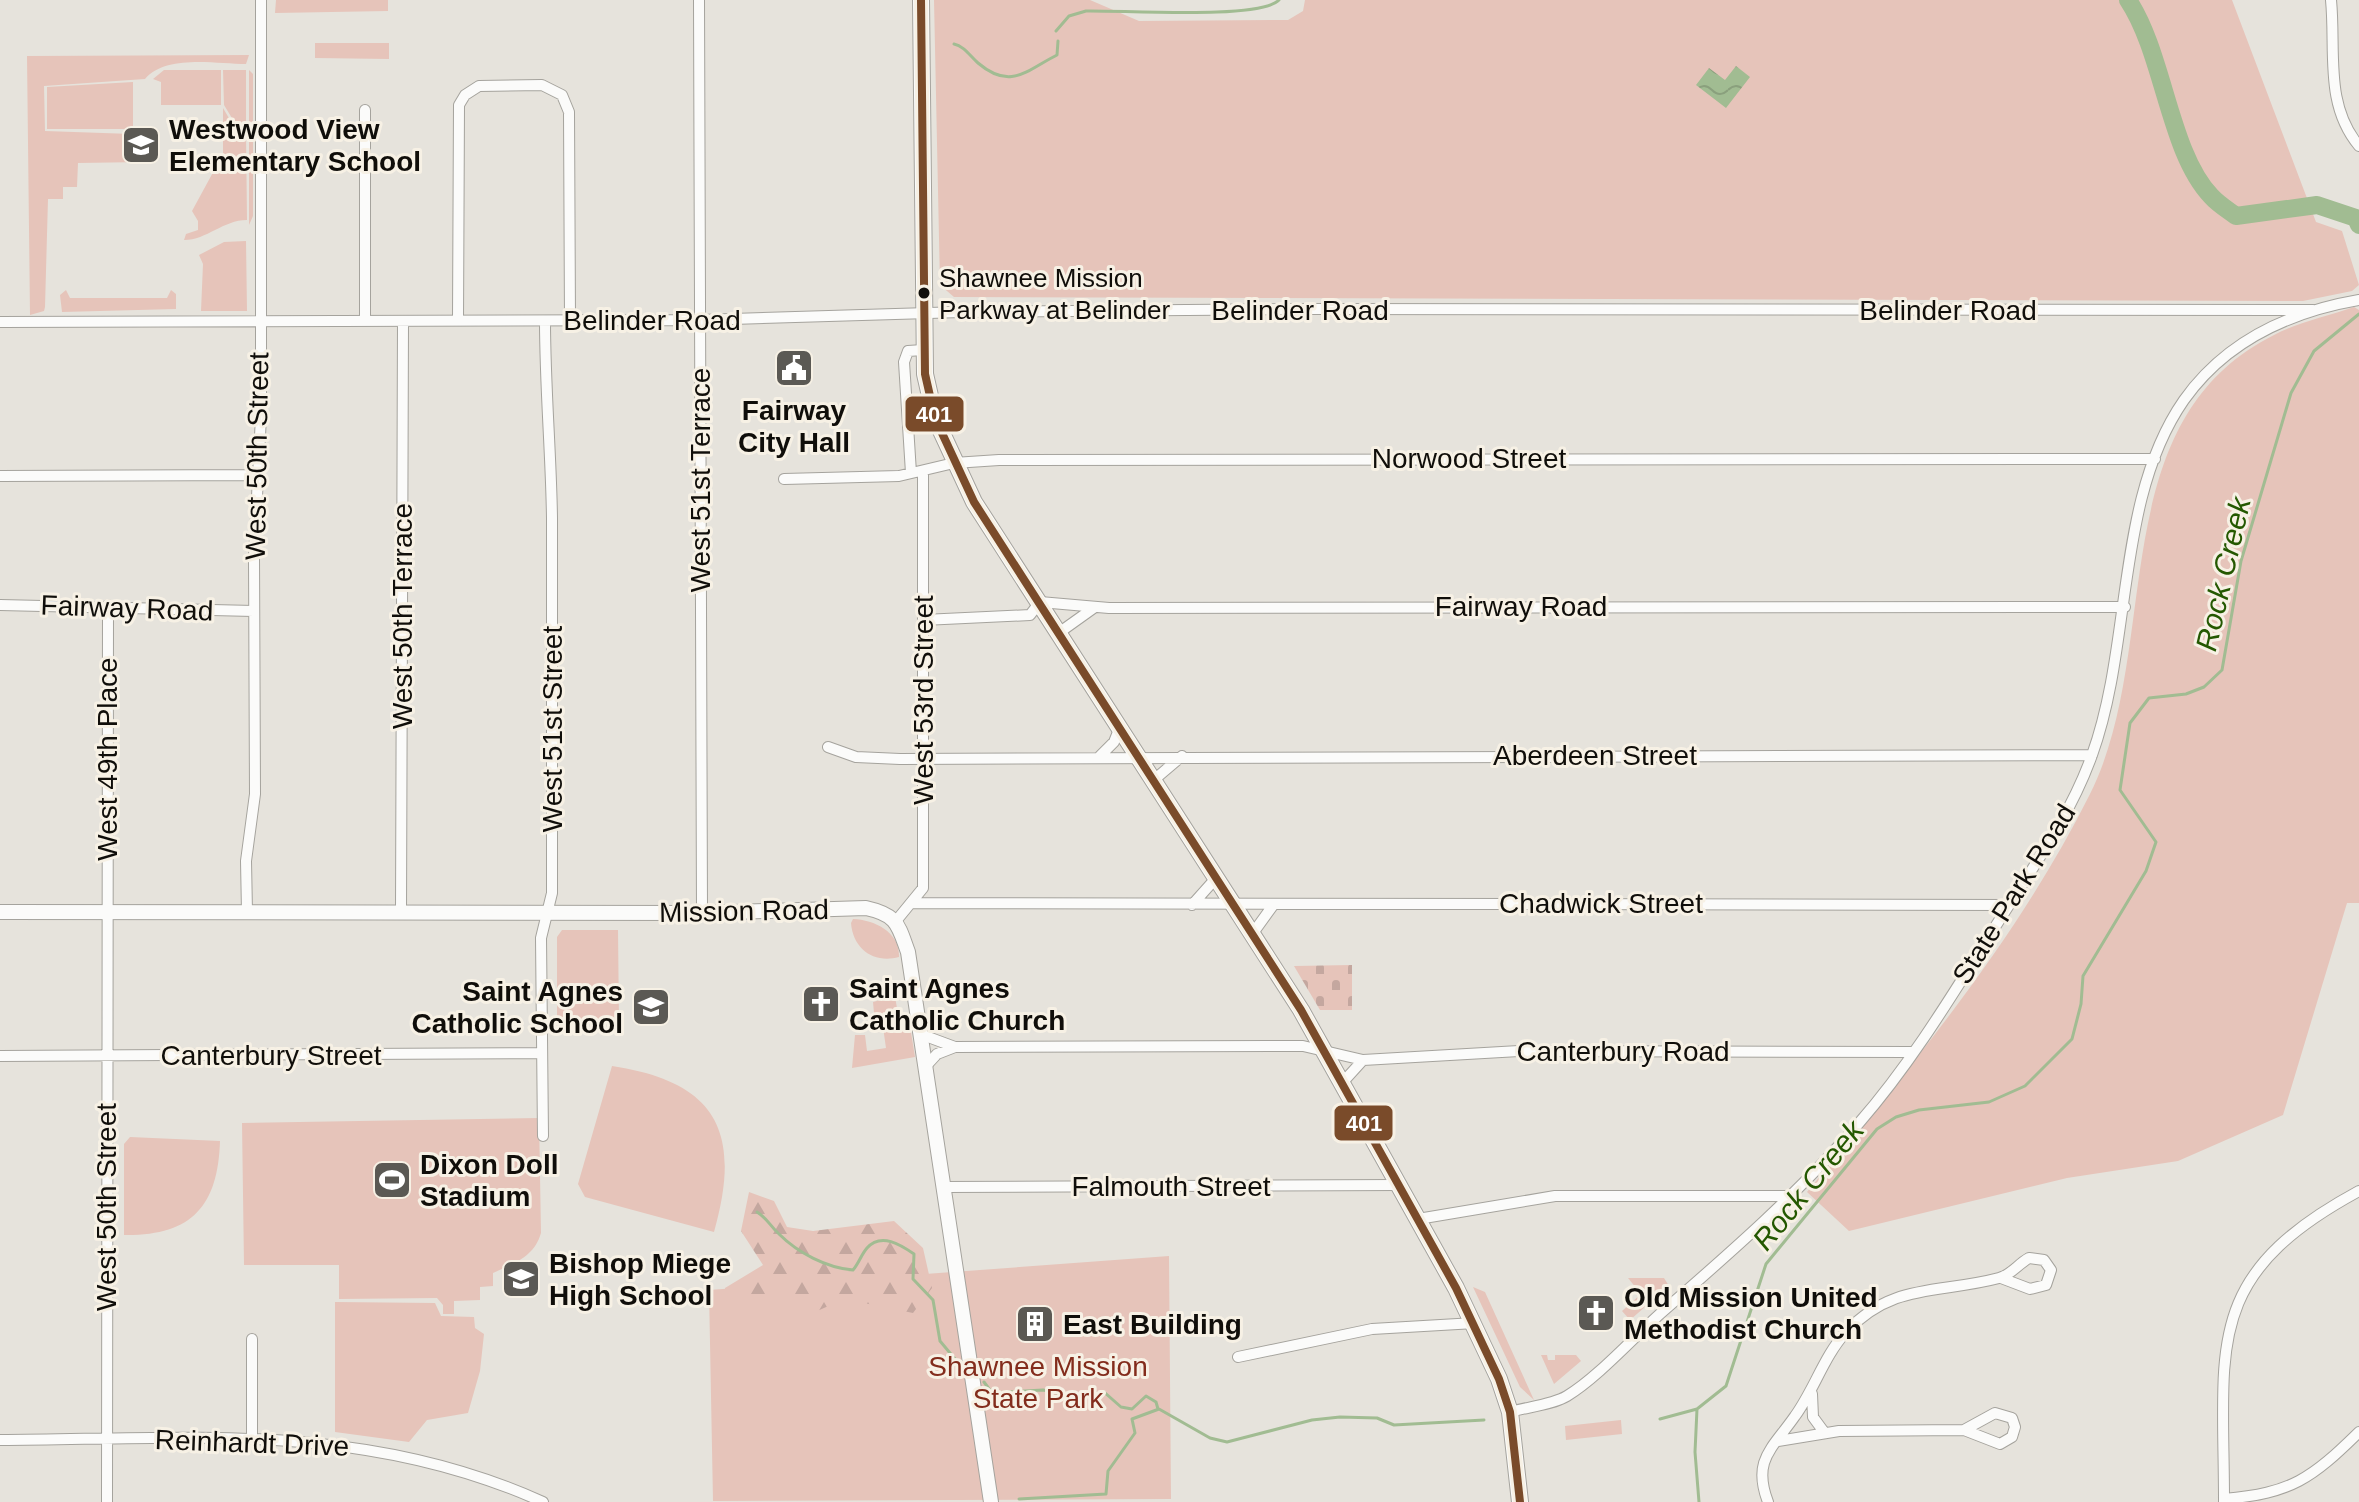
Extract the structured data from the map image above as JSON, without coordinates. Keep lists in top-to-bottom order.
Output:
{
  "streets": {
    "main road": ["Mission Road"],
    "street": [
      "Belinder Road",
      "West 50th Street",
      "Norwood Street",
      "West 51st Terrace",
      "Fairway Road",
      "West 50th Terrace",
      "West 53rd Street",
      "West 51st Street",
      "Aberdeen Street",
      "West 49th Place",
      "State Park Road",
      "Chadwick Street",
      "Canterbury Road",
      "Canterbury Street",
      "Falmouth Street",
      "Reinhardt Drive"
    ]
  },
  "crossings": [
    ["Belinder Road", "West 50th Street"],
    ["Belinder Road", "West 51st Terrace"],
    ["Belinder Road", "West 50th Terrace"],
    ["Belinder Road", "West 51st Street"],
    ["Belinder Road", "State Park Road"],
    ["West 50th Street", "Fairway Road"],
    ["West 50th Street", "West 49th Place"],
    ["West 50th Street", "Mission Road"],
    ["West 50th Street", "Canterbury Street"],
    ["West 50th Street", "Reinhardt Drive"],
    ["Norwood Street", "West 53rd Street"],
    ["Norwood Street", "State Park Road"],
    ["West 51st Terrace", "Mission Road"],
    ["Fairway Road", "West 53rd Street"],
    ["Fairway Road", "West 49th Place"],
    ["Fairway Road", "State Park Road"],
    ["West 50th Terrace", "Mission Road"],
    ["West 53rd Street", "Aberdeen Street"],
    ["West 53rd Street", "Chadwick Street"],
    ["West 53rd Street", "Mission Road"],
    ["West 51st Street", "Mission Road"],
    ["West 51st Street", "Canterbury Street"],
    ["Aberdeen Street", "State Park Road"],
    ["West 49th Place", "Mission Road"],
    ["State Park Road", "Chadwick Street"],
    ["State Park Road", "Canterbury Road"]
  ],
  "water": ["Rock Creek"],
  "parks": ["Shawnee Mission State Park"],
  "places": {
    "school or university": ["Westwood View Elementary School", "Saint Agnes Catholic School", "Bishop Miege High School"],
    "other": ["Shawnee Mission Parkway at Belinder"],
    "public building": ["Fairway City Hall"],
    "church": ["Saint Agnes Catholic Church", "Old Mission United Methodist Church"],
    "sports": ["Dixon Doll Stadium"],
    "building": ["East Building"]
  },
  "lines": ["transit line 401"]
}
